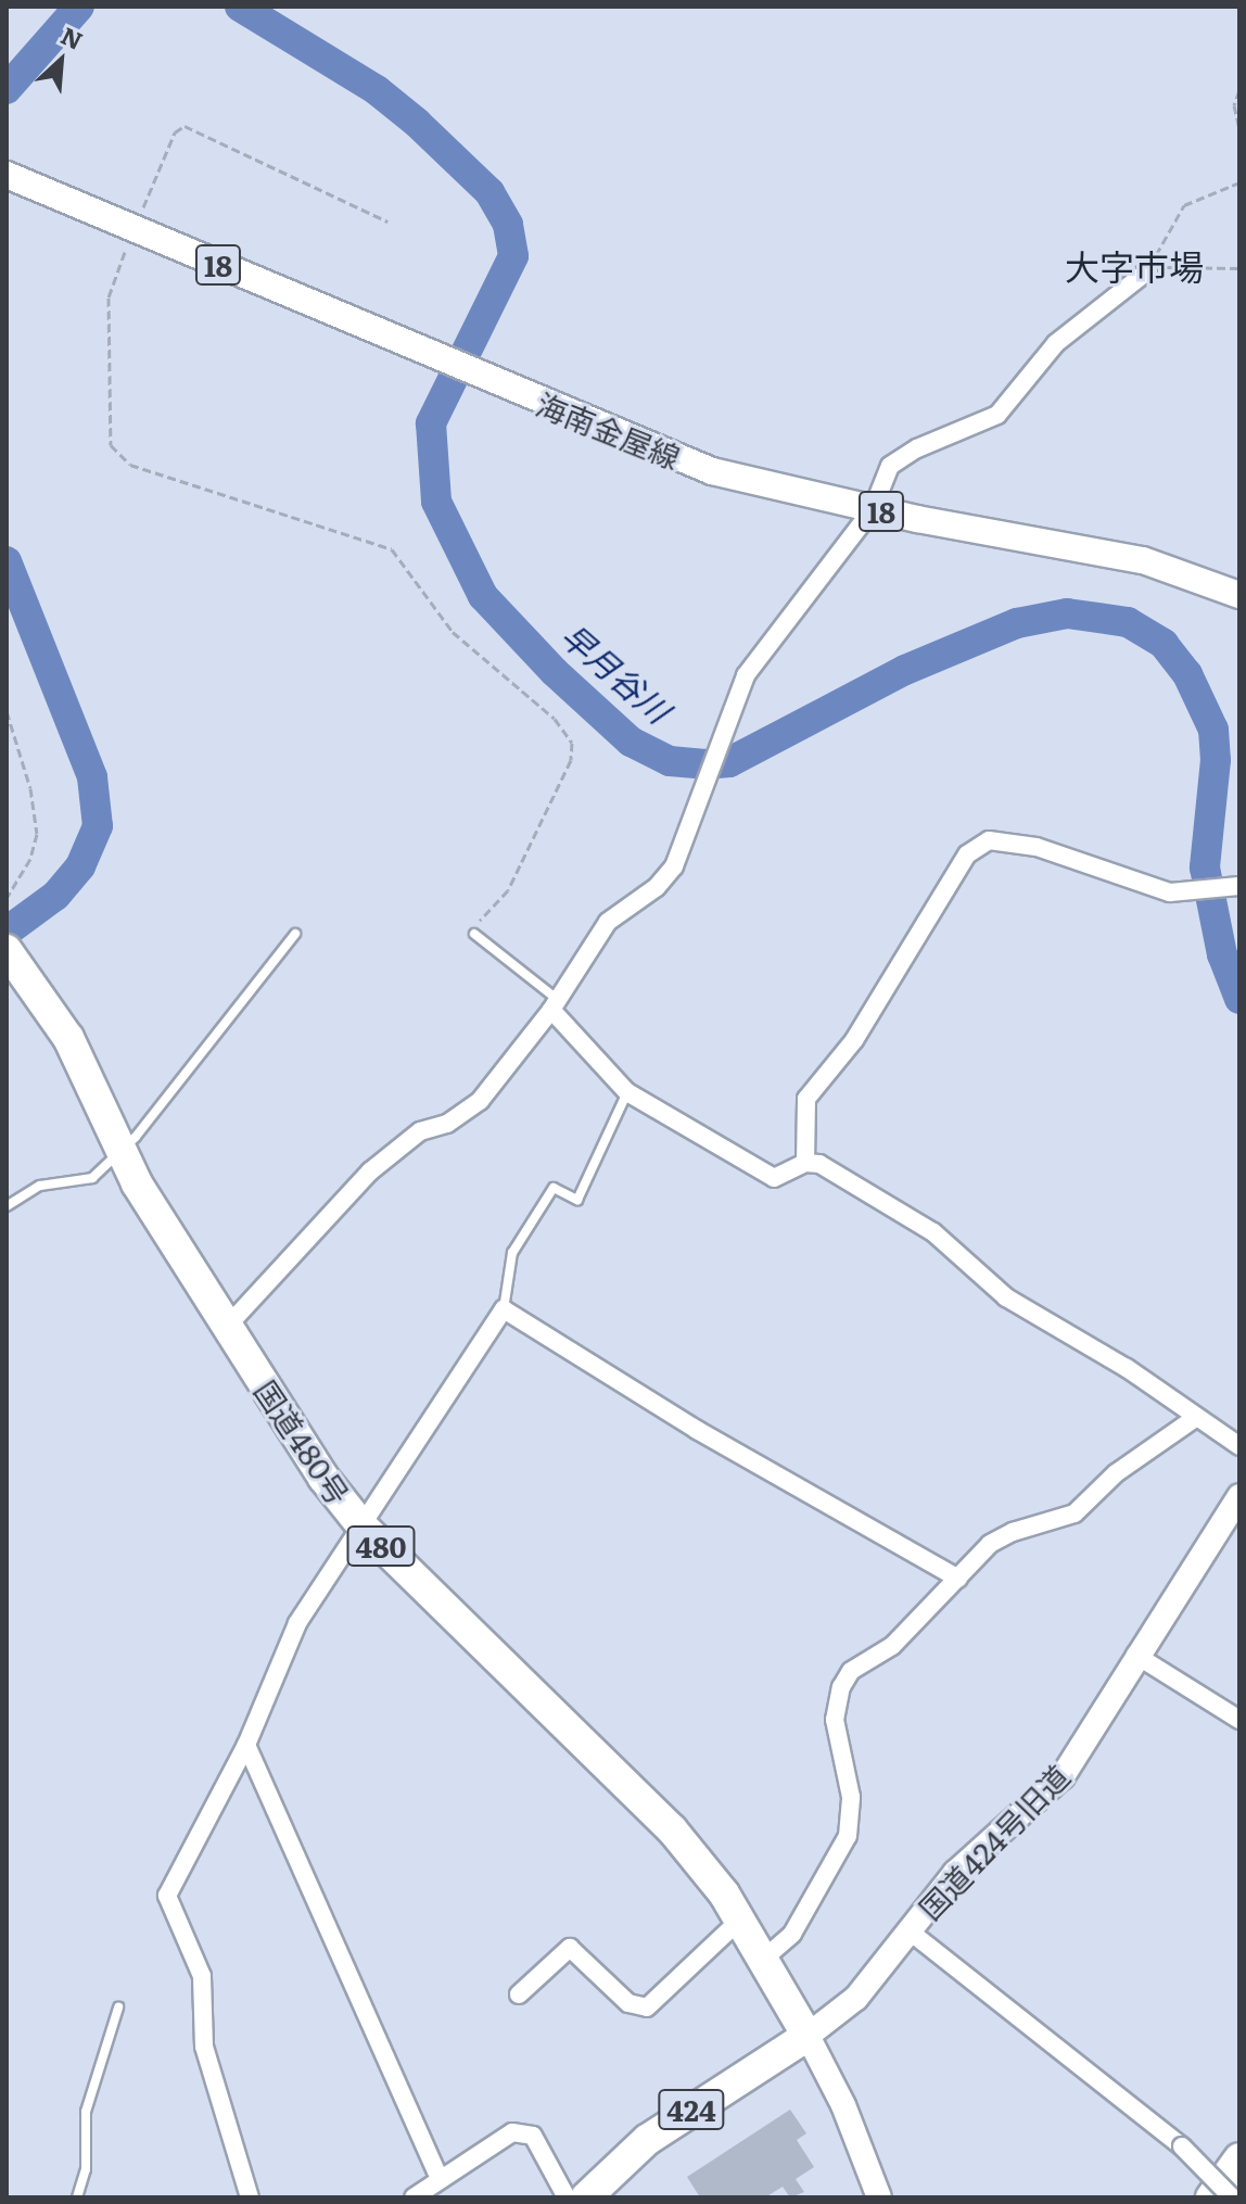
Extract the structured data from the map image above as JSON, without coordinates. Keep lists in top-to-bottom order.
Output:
{
  "streets": {
    "highway": ["国道480号", "480", "424"],
    "main road": ["18", "海南金屋線"],
    "street": ["国道424号旧道"]
  },
  "crossings": [
    ["国道480号", "国道424号旧道"],
    ["国道480号", "424"],
    ["国道424号旧道", "424"]
  ],
  "districts": ["大字市場"],
  "water": ["早月谷川"],
  "north": "top right"
}
